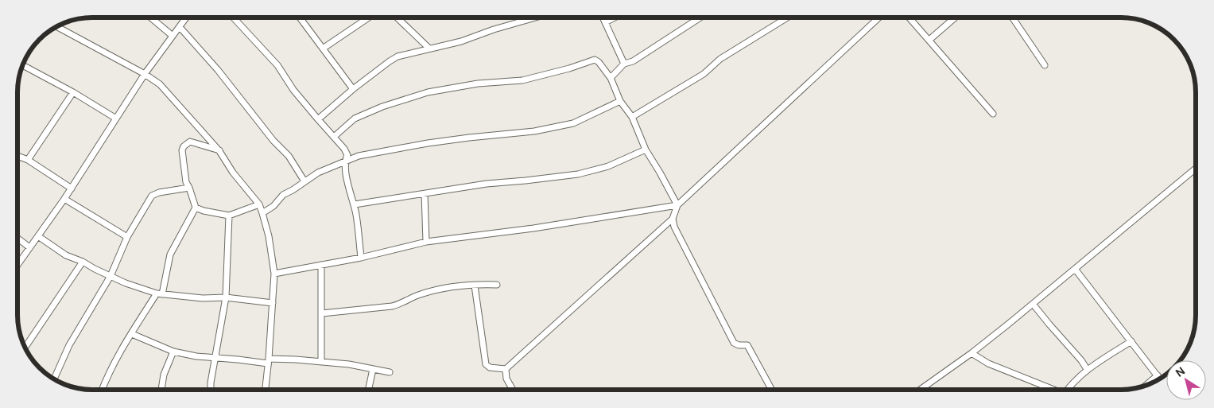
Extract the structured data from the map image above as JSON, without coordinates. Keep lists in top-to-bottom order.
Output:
{
  "north": "top left"
}
